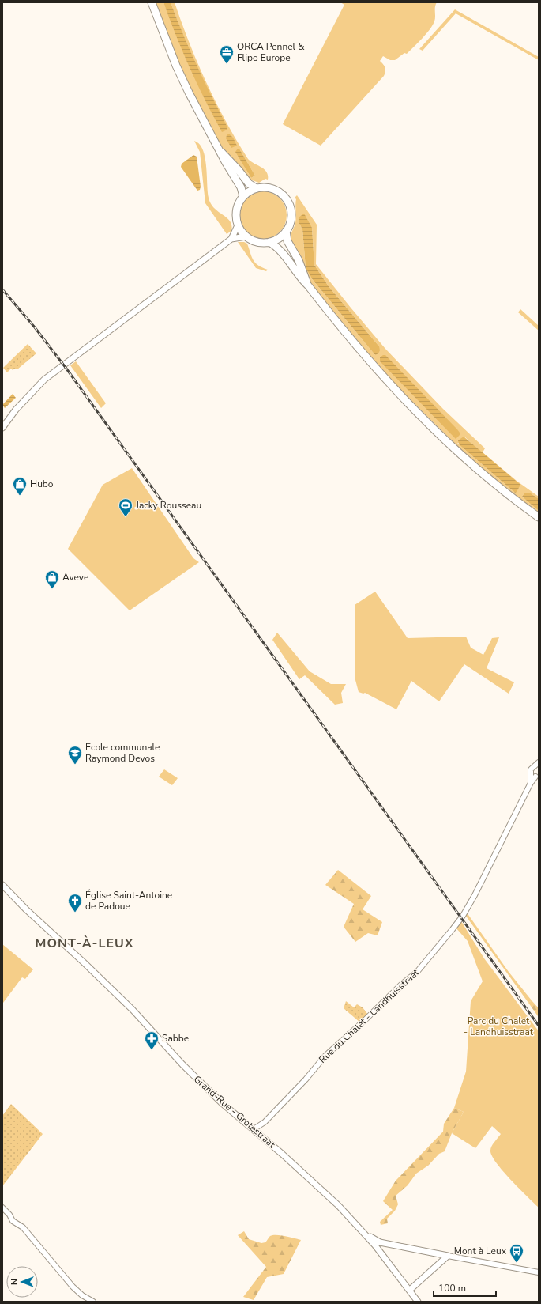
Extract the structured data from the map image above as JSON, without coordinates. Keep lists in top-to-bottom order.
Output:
{
  "streets": {
    "main road": ["Grand-Rue - Grotestraat"],
    "street": ["Rue du Chalet - Landhuisstraat"]
  },
  "crossings": [
    ["Rue du Chalet - Landhuisstraat", "Grand-Rue - Grotestraat"]
  ],
  "districts": ["MONT-À-LEUX"],
  "parks": ["Parc du Chalet - Landhuisstraat"],
  "places": {
    "office": ["ORCA Pennel & Flipo Europe"],
    "shop": ["Hubo", "Aveve"],
    "sports": ["Jacky Rousseau"],
    "school or university": ["Ecole communale Raymond Devos"],
    "church": ["Église Saint-Antoine de Padoue"],
    "pharmacy": ["Sabbe"],
    "bus stop": ["Mont à Leux"]
  },
  "scale_bar": "100 m",
  "north": "left"
}
